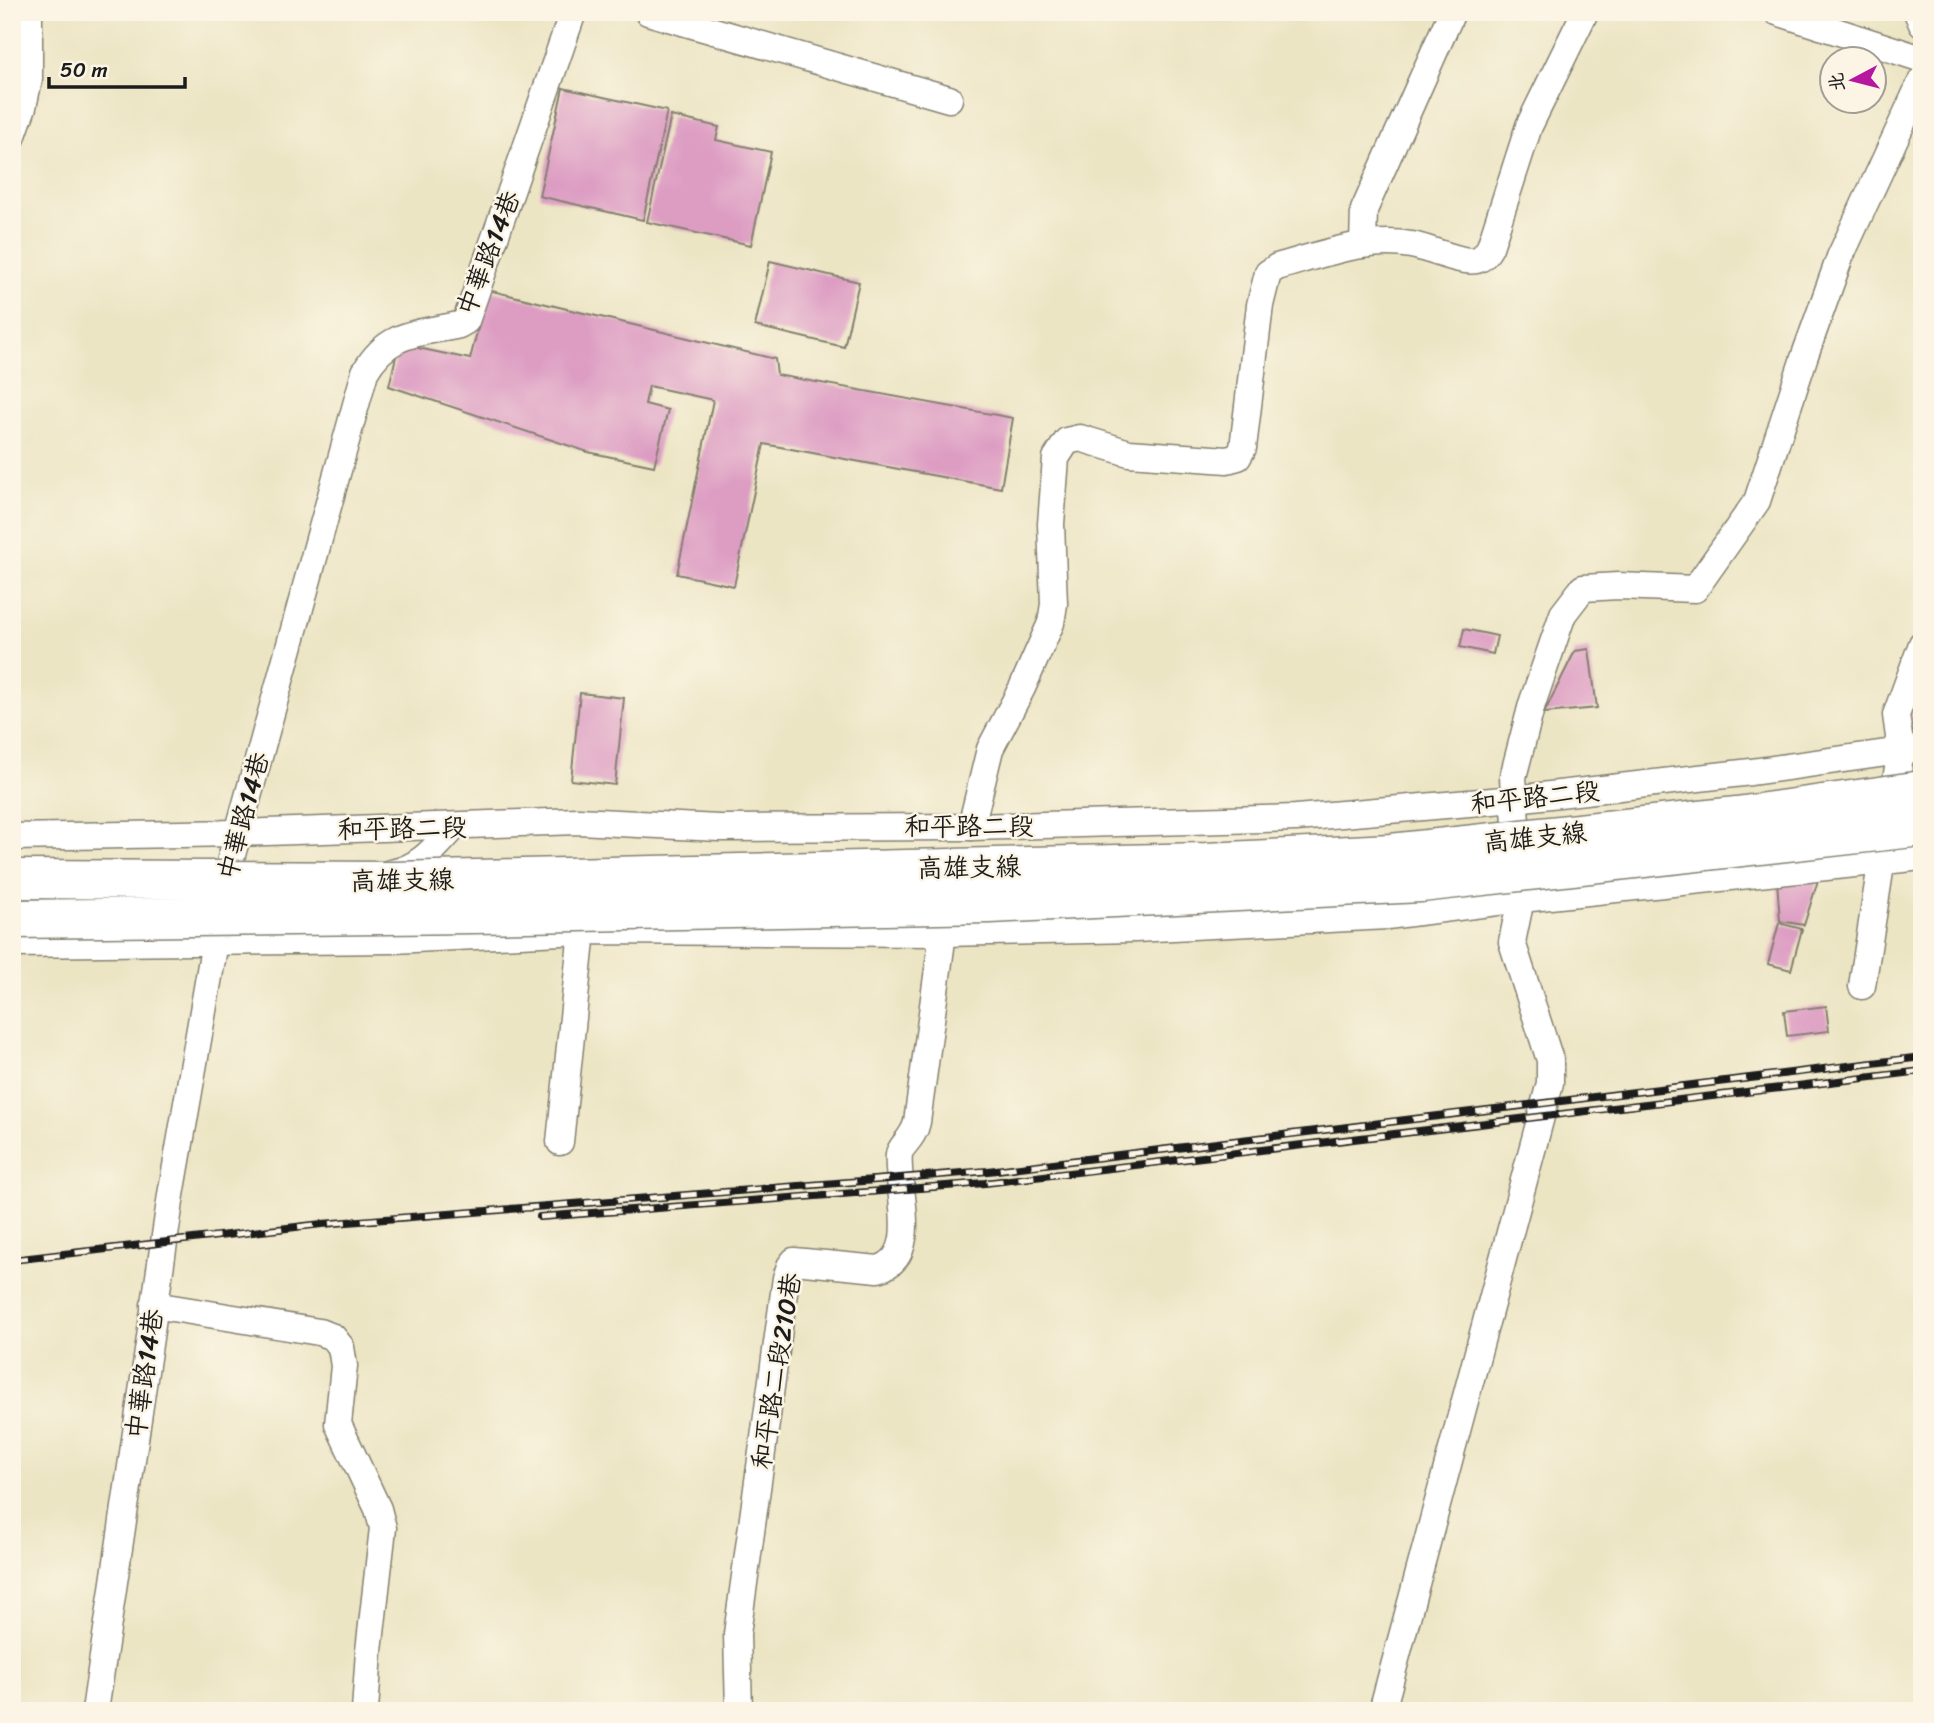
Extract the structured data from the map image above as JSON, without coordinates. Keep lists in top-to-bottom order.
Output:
{
  "streets": {
    "highway": ["高雄支線"],
    "street": ["中華路14巷", "和平路二段", "和平路二段210巷"]
  },
  "crossings": [
    ["中華路14巷", "和平路二段"]
  ],
  "scale_bar": "50 m",
  "north": "left"
}
